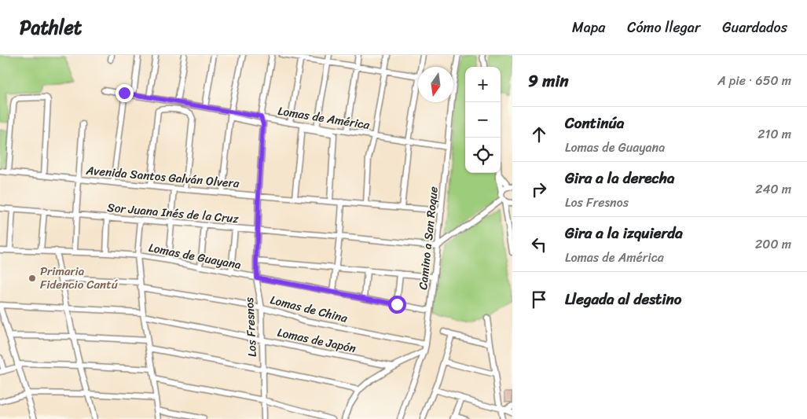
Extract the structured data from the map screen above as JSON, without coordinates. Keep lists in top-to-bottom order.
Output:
{
  "streets": {
    "street": [
      "Lomas de América",
      "Avenida Santos Galván Olvera",
      "Sor Juana Inés de la Cruz",
      "Camino a San Roque",
      "Lomas de Guayana",
      "Lomas de China",
      "Los Fresnos",
      "Lomas de Japón"
    ]
  },
  "crossings": [
    ["Lomas de América", "Camino a San Roque"],
    ["Lomas de América", "Los Fresnos"],
    ["Avenida Santos Galván Olvera", "Camino a San Roque"],
    ["Avenida Santos Galván Olvera", "Los Fresnos"],
    ["Sor Juana Inés de la Cruz", "Camino a San Roque"],
    ["Sor Juana Inés de la Cruz", "Los Fresnos"],
    ["Camino a San Roque", "Lomas de Guayana"],
    ["Camino a San Roque", "Lomas de China"],
    ["Lomas de Guayana", "Los Fresnos"],
    ["Lomas de China", "Los Fresnos"],
    ["Los Fresnos", "Lomas de Japón"]
  ],
  "places": ["Primaria Fidencio Cantú"],
  "north": "bottom",
  "page": {
    "header": "Pathlet",
    "nav": ["Mapa", "Cómo llegar", "Guardados"],
    "heading": ["9 min", "A pie · 650 m"],
    "map_buttons": ["+", "−"],
    "list": [
      ["Continúa", "Lomas de Guayana", "210 m"],
      ["Gira a la derecha", "Los Fresnos", "240 m"],
      ["Gira a la izquierda", "Lomas de América", "200 m"],
      "Llegada al destino"
    ]
  }
}
